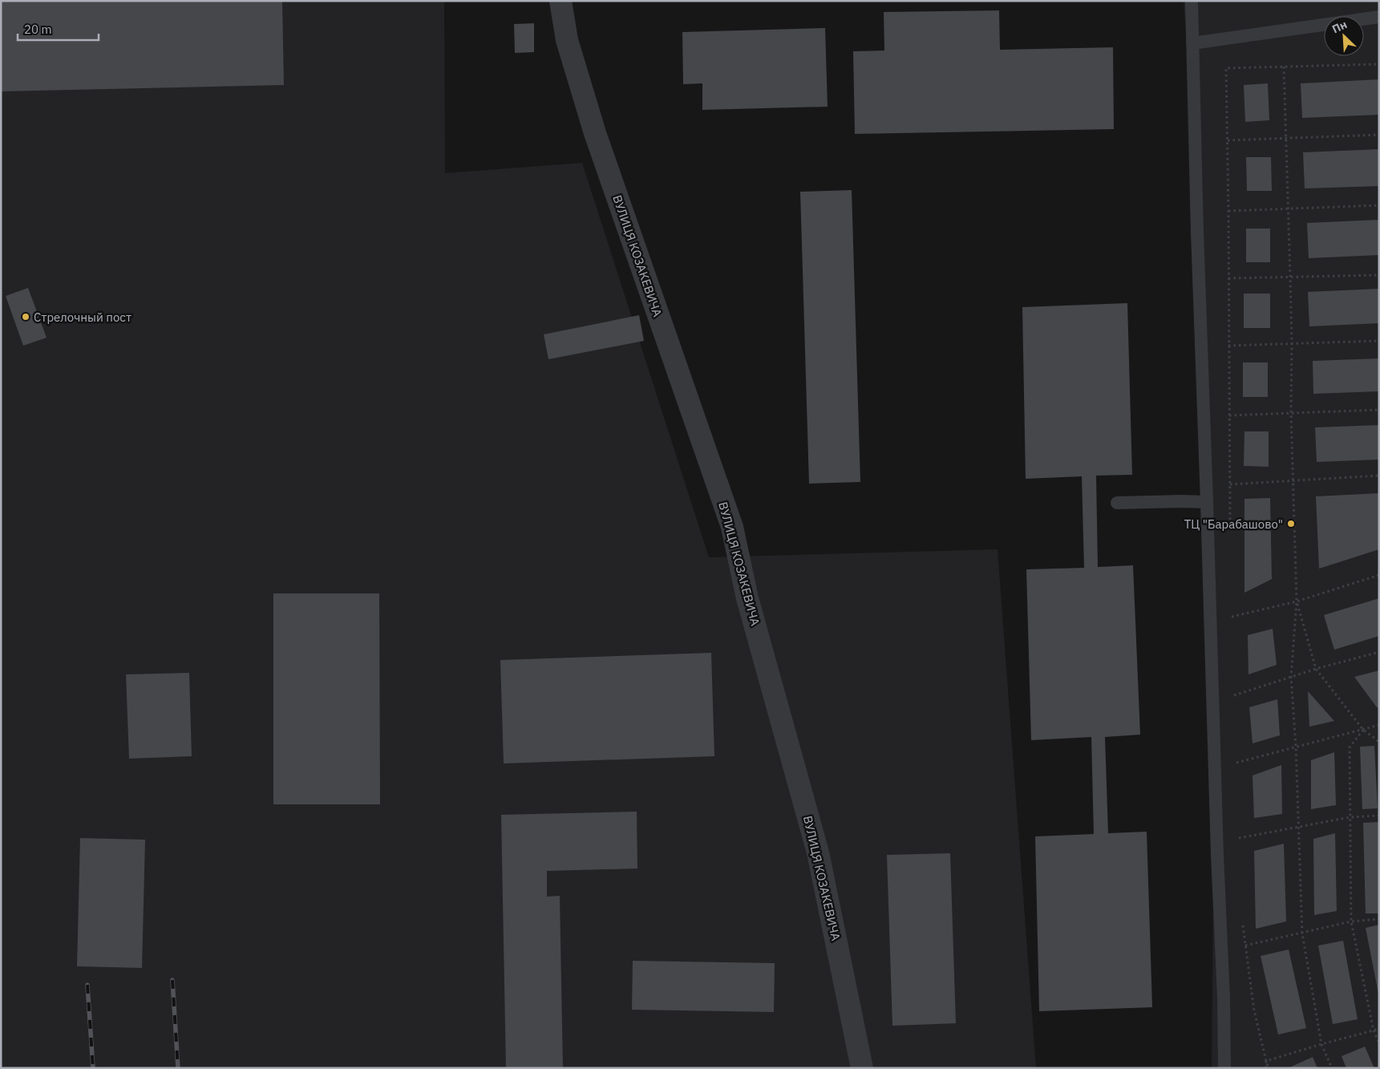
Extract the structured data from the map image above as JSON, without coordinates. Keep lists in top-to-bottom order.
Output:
{
  "streets": {
    "street": ["ВУЛИЦЯ КОЗАКЕВИЧА"]
  },
  "places": ["Стрелочный пост", "ТЦ \"Барабашово\""],
  "scale_bar": "20 m",
  "north": "top left"
}
